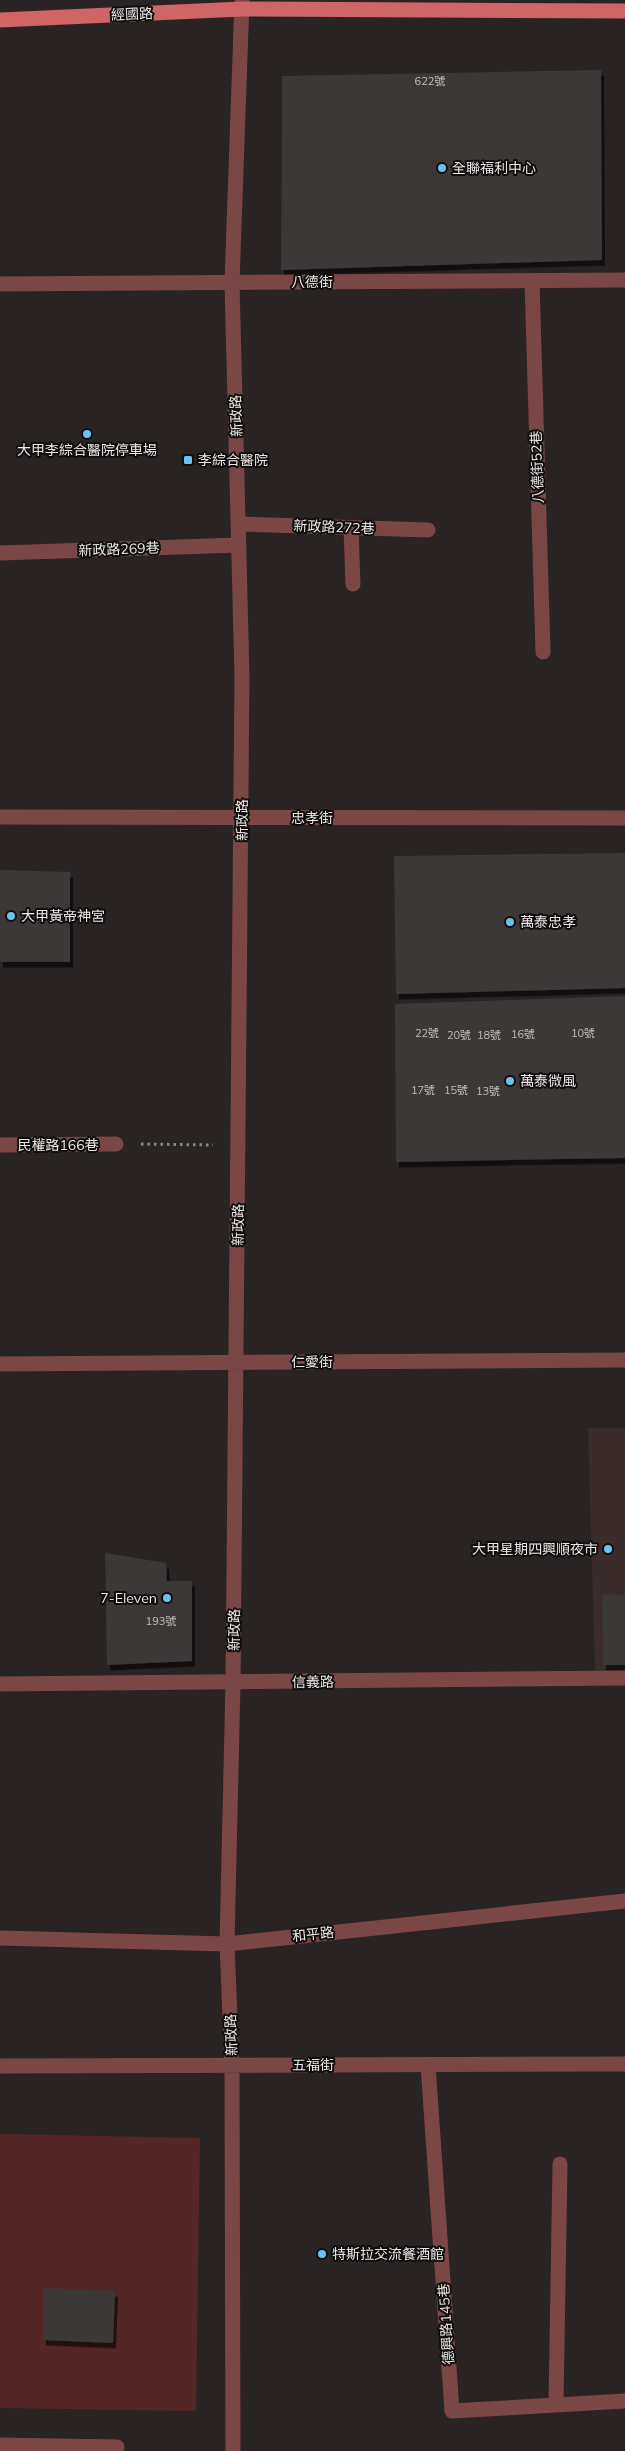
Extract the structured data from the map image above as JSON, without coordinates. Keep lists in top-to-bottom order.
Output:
{
  "streets": {
    "main road": ["經國路"],
    "street": [
      "八德街",
      "新政路",
      "八德街52巷",
      "新政路272巷",
      "新政路269巷",
      "忠孝街",
      "民權路166巷",
      "仁愛街",
      "信義路",
      "和平路",
      "五福街",
      "德興路145巷"
    ]
  },
  "crossings": [
    ["經國路", "新政路"],
    ["八德街", "新政路"],
    ["八德街", "八德街52巷"],
    ["新政路", "新政路272巷"],
    ["新政路", "新政路269巷"],
    ["新政路", "忠孝街"],
    ["新政路", "仁愛街"],
    ["新政路", "信義路"],
    ["新政路", "和平路"],
    ["新政路", "五福街"],
    ["五福街", "德興路145巷"]
  ],
  "places": {
    "other": [
      "全聯福利中心",
      "大甲李綜合醫院停車場",
      "大甲黃帝神宮",
      "萬泰忠孝",
      "萬泰微風",
      "大甲星期四興順夜市",
      "7-Eleven",
      "特斯拉交流餐酒館"
    ],
    "transit": ["李綜合醫院"]
  },
  "house_numbers": [
    "622號",
    "22號",
    "10號",
    "16號",
    "20號",
    "18號",
    "17號",
    "15號",
    "13號",
    "193號"
  ]
}
